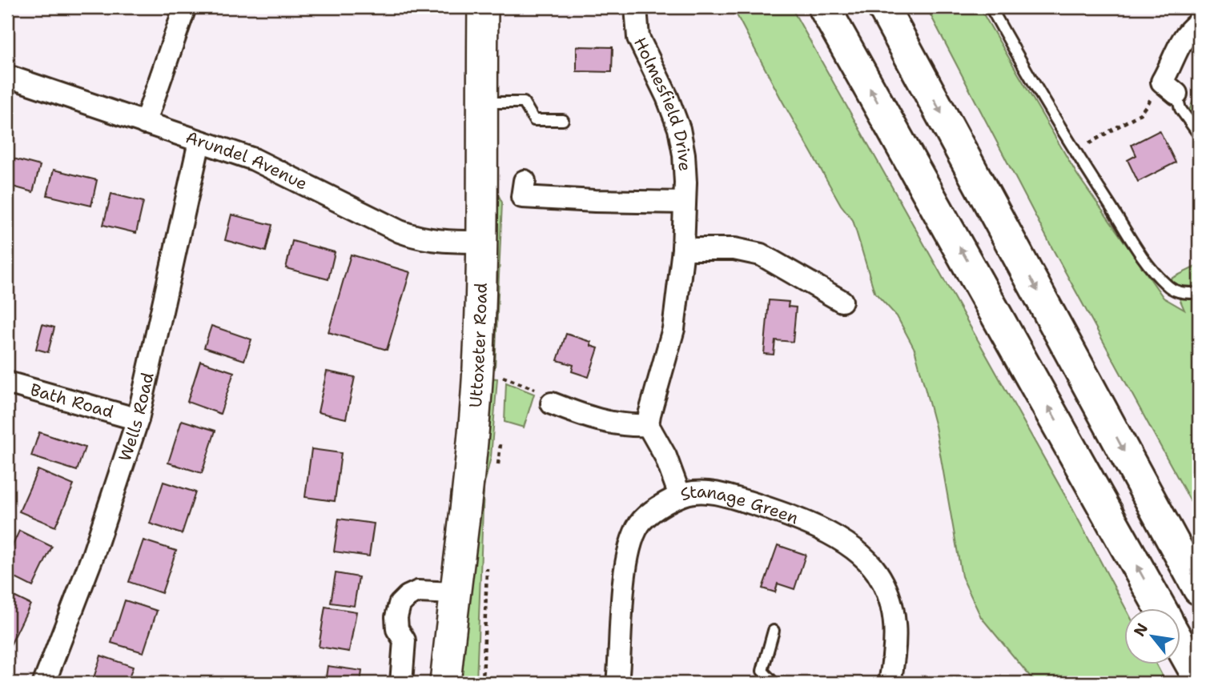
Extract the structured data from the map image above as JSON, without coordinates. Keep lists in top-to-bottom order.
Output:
{
  "streets": {
    "main road": ["Uttoxeter Road"],
    "street": [
      "Holmesfield Drive",
      "Arundel Avenue",
      "Bath Road",
      "Wells Road",
      "Stanage Green"
    ]
  },
  "crossings": [
    ["Arundel Avenue", "Uttoxeter Road"],
    ["Arundel Avenue", "Wells Road"],
    ["Bath Road", "Wells Road"]
  ],
  "north": "top left"
}
